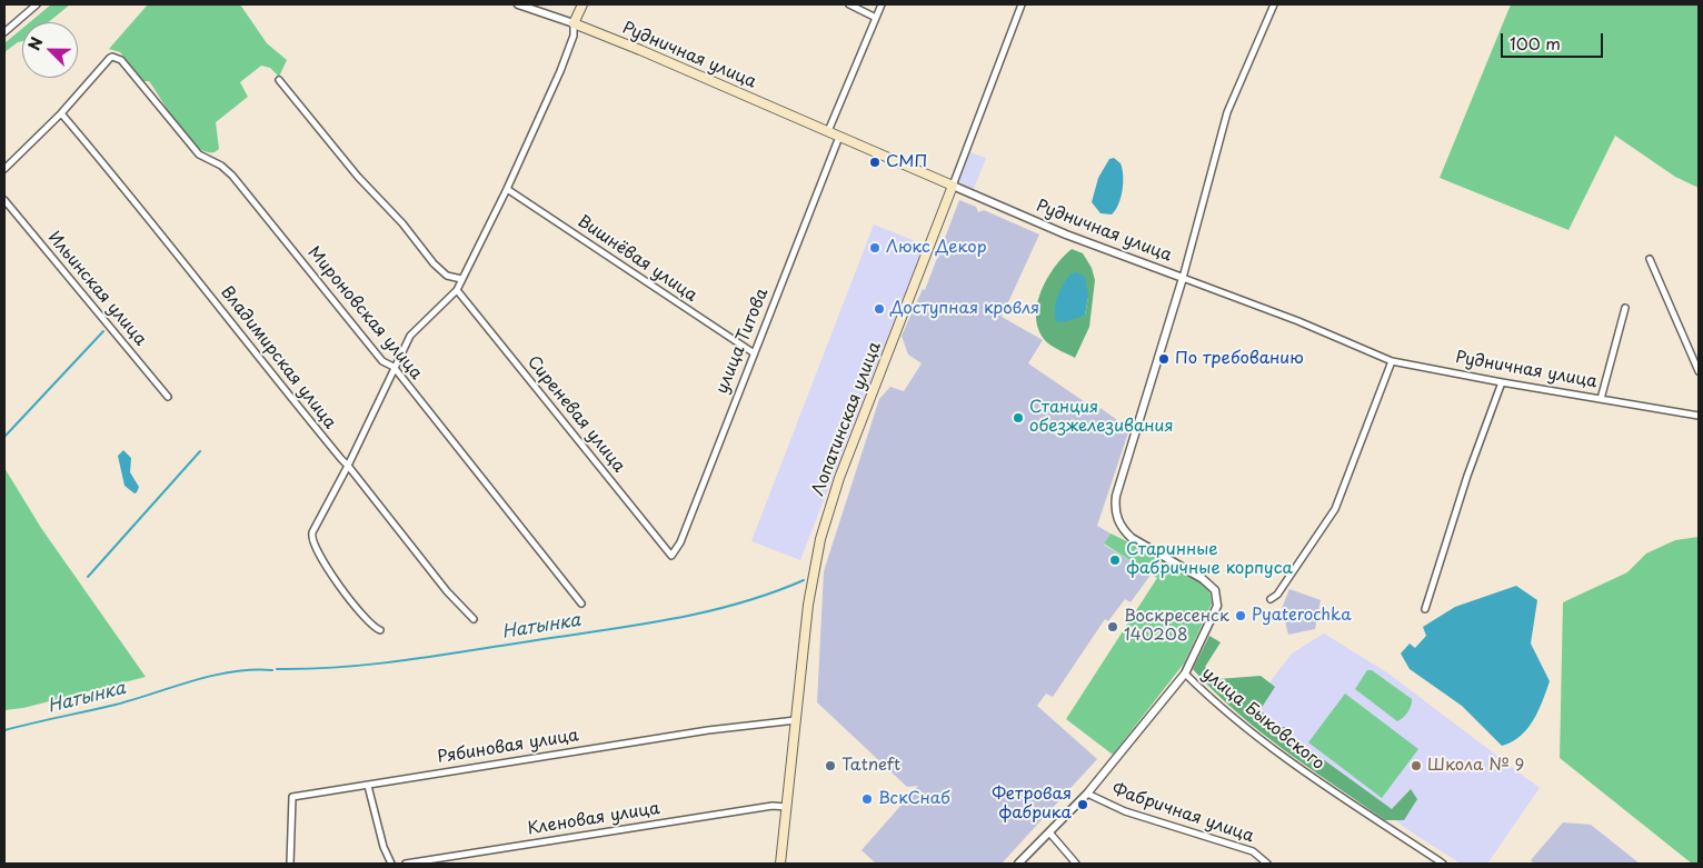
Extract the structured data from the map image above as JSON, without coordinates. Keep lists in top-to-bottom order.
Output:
{
  "streets": {
    "main road": ["Рудничная улица", "Лопатинская улица"],
    "street": [
      "Вишнёвая улица",
      "Ильинская улица",
      "Мироновская улица",
      "улица Титова",
      "Владимирская улица",
      "Сиреневая улица",
      "улица Быковского",
      "Рябиновая улица",
      "Фабричная улица",
      "Кленовая улица"
    ]
  },
  "crossings": [
    ["Рудничная улица", "улица Титова"],
    ["Рудничная улица", "Лопатинская улица"],
    ["Вишнёвая улица", "улица Титова"],
    ["Мироновская улица", "Владимирская улица"],
    ["улица Титова", "Сиреневая улица"],
    ["Лопатинская улица", "Рябиновая улица"],
    ["Лопатинская улица", "Кленовая улица"],
    ["улица Быковского", "Фабричная улица"]
  ],
  "water": ["Натынка"],
  "places": [
    "СМП",
    "Люкс Декор",
    "Доступная кровля",
    "По требованию",
    "Станция обезжелезивания",
    "Старинные фабричные корпуса",
    "Pyaterochka",
    "Воскресенск 140208",
    "Tatneft",
    "Школа № 9",
    "ВскСнаб",
    "Фетровая фабрика"
  ],
  "scale_bar": "100 m",
  "north": "top left"
}
